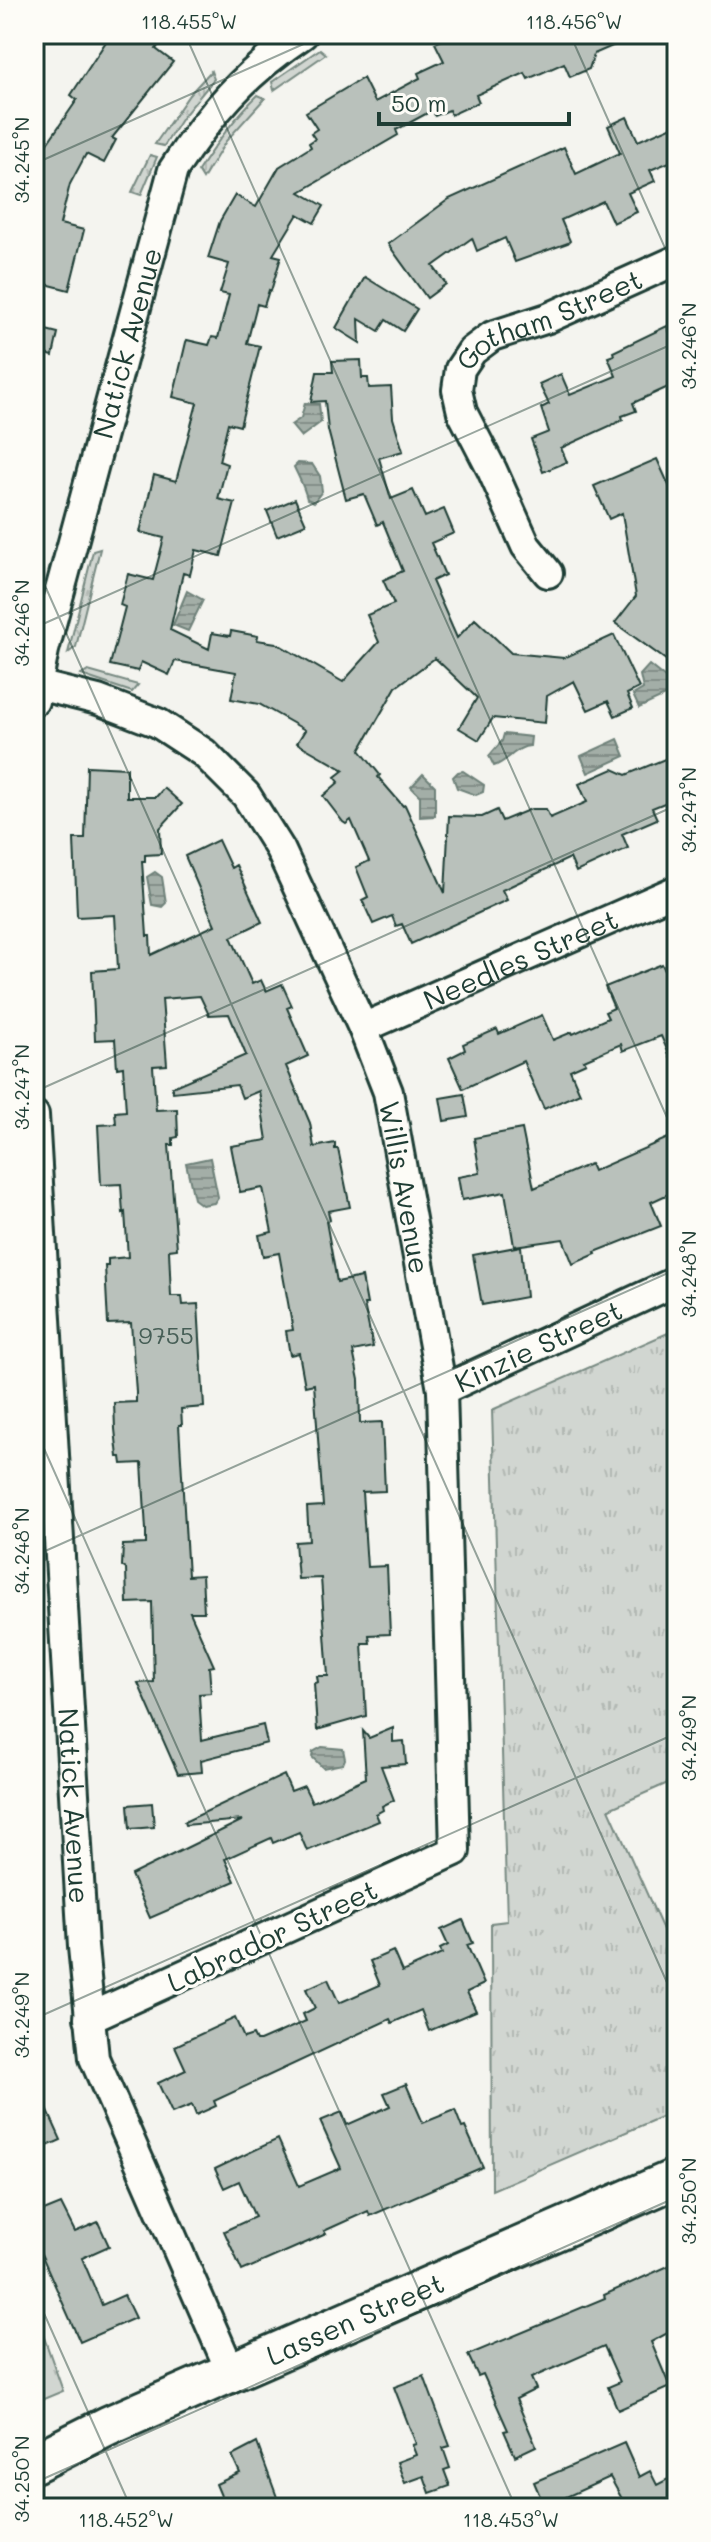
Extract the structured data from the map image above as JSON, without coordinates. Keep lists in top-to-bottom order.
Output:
{
  "streets": {
    "main road": ["Lassen Street"],
    "street": [
      "Gotham Street",
      "Natick Avenue",
      "Needles Street",
      "Willis Avenue",
      "Kinzie Street",
      "Labrador Street"
    ]
  },
  "crossings": [
    ["Natick Avenue", "Willis Avenue"],
    ["Natick Avenue", "Labrador Street"],
    ["Natick Avenue", "Lassen Street"],
    ["Needles Street", "Willis Avenue"],
    ["Willis Avenue", "Kinzie Street"],
    ["Willis Avenue", "Labrador Street"]
  ],
  "house_numbers": ["9755"],
  "scale_bar": "50 m",
  "coordinates": [
    "118.455°W",
    "118.456°W",
    "34.245°N",
    "34.246°N",
    "34.247°N",
    "34.248°N",
    "34.249°N",
    "34.250°N",
    "118.452°W",
    "118.453°W"
  ]
}
